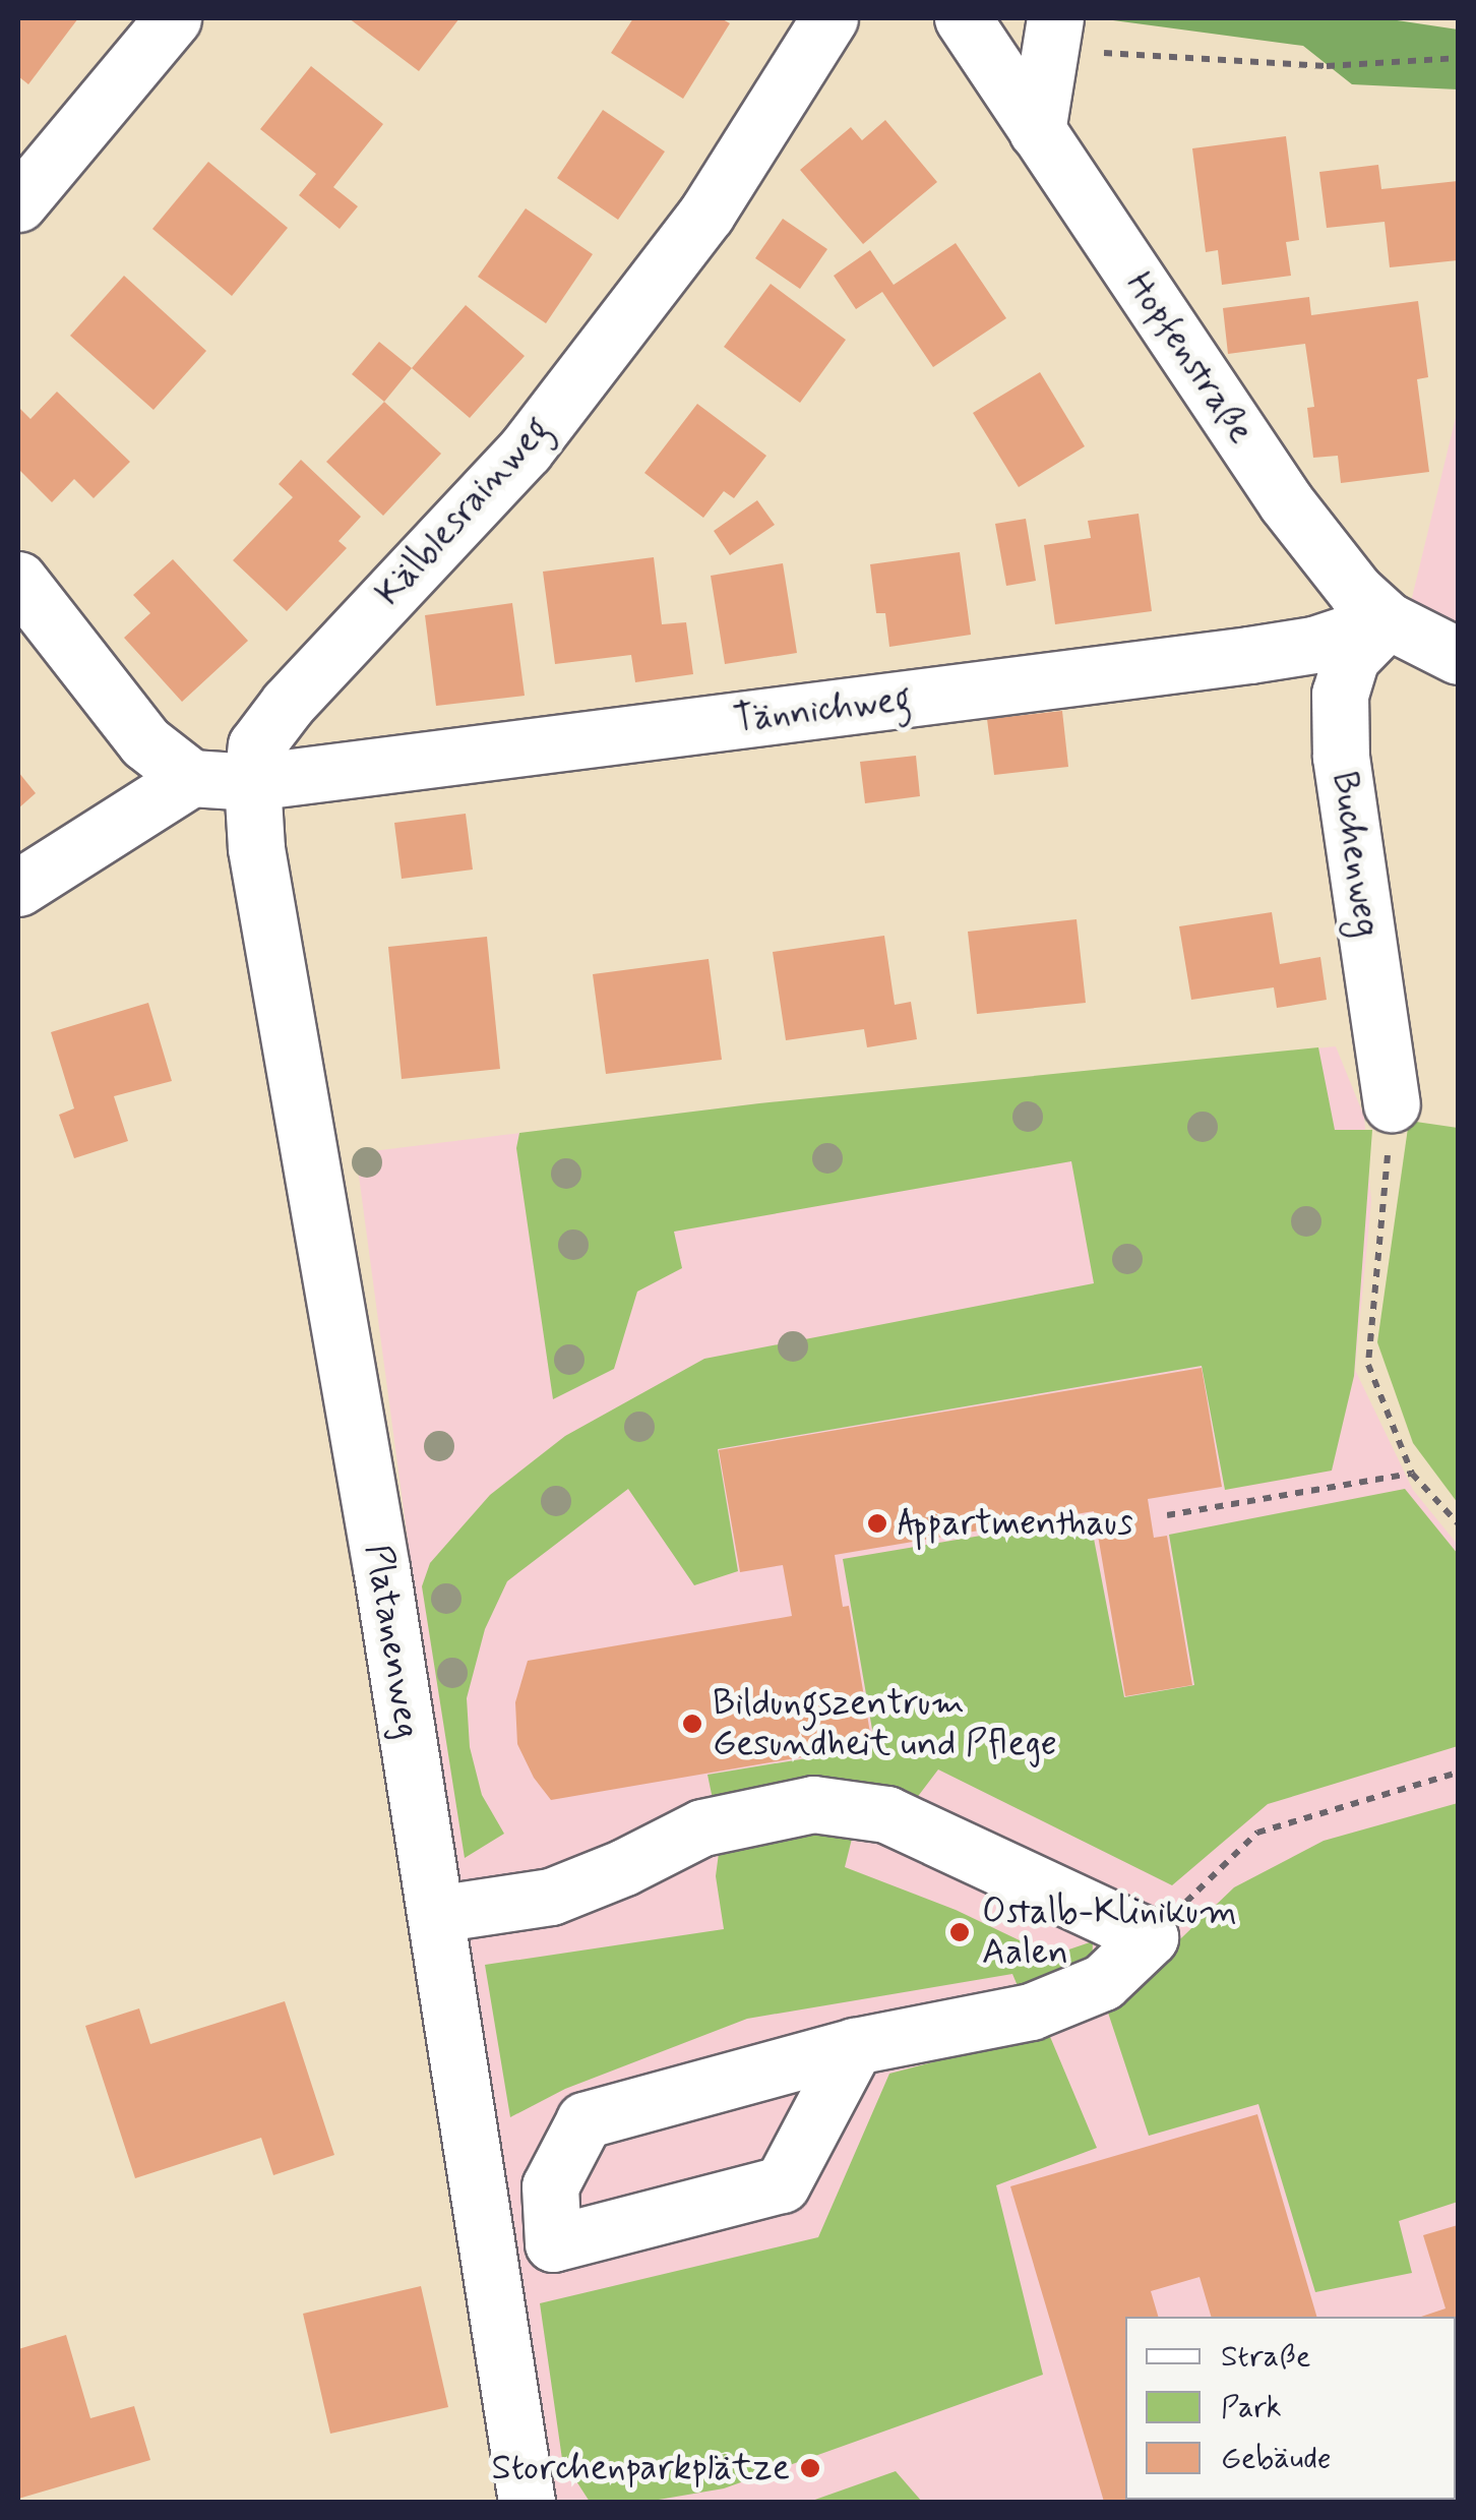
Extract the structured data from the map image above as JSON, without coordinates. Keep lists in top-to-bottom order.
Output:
{
  "streets": {
    "street": [
      "Hopfenstraße",
      "Kälblesrainweg",
      "Tännichweg",
      "Buchenweg",
      "Platanenweg"
    ]
  },
  "crossings": [
    ["Hopfenstraße", "Tännichweg"],
    ["Hopfenstraße", "Buchenweg"],
    ["Kälblesrainweg", "Tännichweg"],
    ["Kälblesrainweg", "Platanenweg"],
    ["Tännichweg", "Buchenweg"],
    ["Tännichweg", "Platanenweg"]
  ],
  "places": [
    "Appartmenthaus",
    "Bildungszentrum Gesundheit und Pflege",
    "Ostalb-Klinikum Aalen",
    "Storchenparkplätze"
  ],
  "legend": ["Straße", "Park", "Gebäude"]
}
